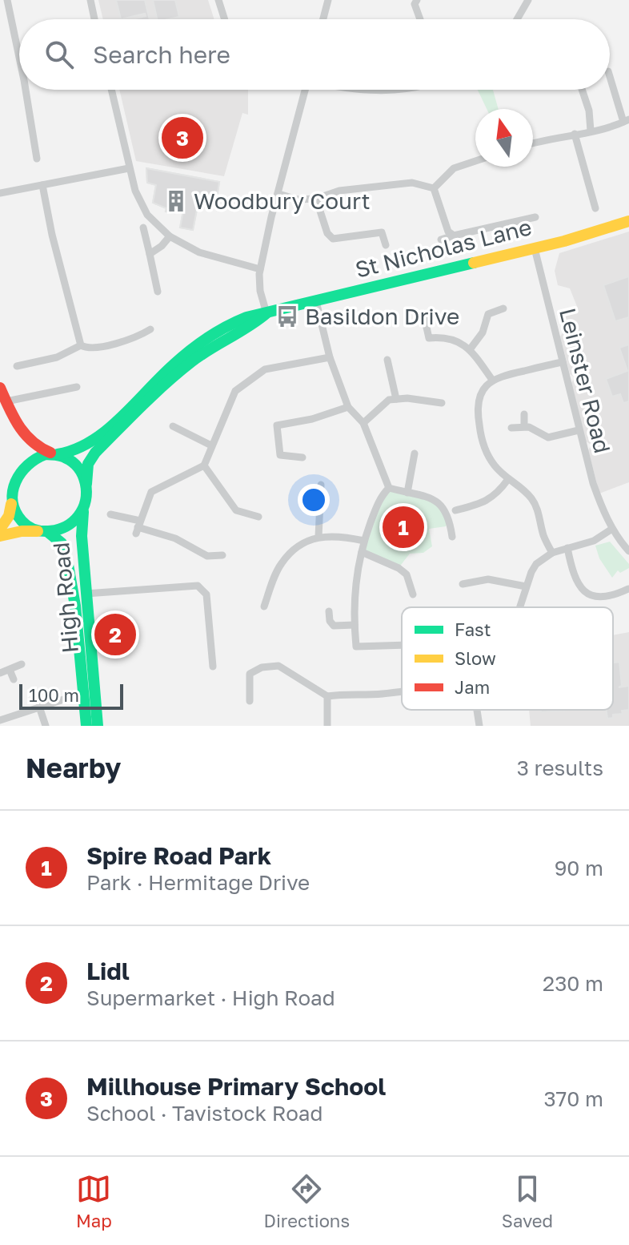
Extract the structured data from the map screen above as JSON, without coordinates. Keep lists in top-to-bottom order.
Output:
{
  "streets": {
    "main road": ["St Nicholas Lane", "High Road"],
    "street": ["Leinster Road"]
  },
  "crossings": [
    ["St Nicholas Lane", "Leinster Road"],
    ["St Nicholas Lane", "High Road"]
  ],
  "places": {
    "building": ["Woodbury Court"],
    "bus stop": ["Basildon Drive"]
  },
  "legend": ["Fast", "Slow", "Jam"],
  "scale_bar": "100 m",
  "north": "top",
  "page": {
    "search": "Search here",
    "pins": ["3", "1", "2"],
    "scale": "100 m",
    "heading": ["Nearby", "3 results"],
    "list": [
      {
        "mark": "1",
        "name": "Spire Road Park",
        "note": "Park · Hermitage Drive",
        "value": "90 m"
      },
      {
        "mark": "2",
        "name": "Lidl",
        "note": "Supermarket · High Road",
        "value": "230 m"
      },
      {
        "mark": "3",
        "name": "Millhouse Primary School",
        "note": "School · Tavistock Road",
        "value": "370 m"
      }
    ],
    "nav": ["Map", "Directions", "Saved"]
  }
}
